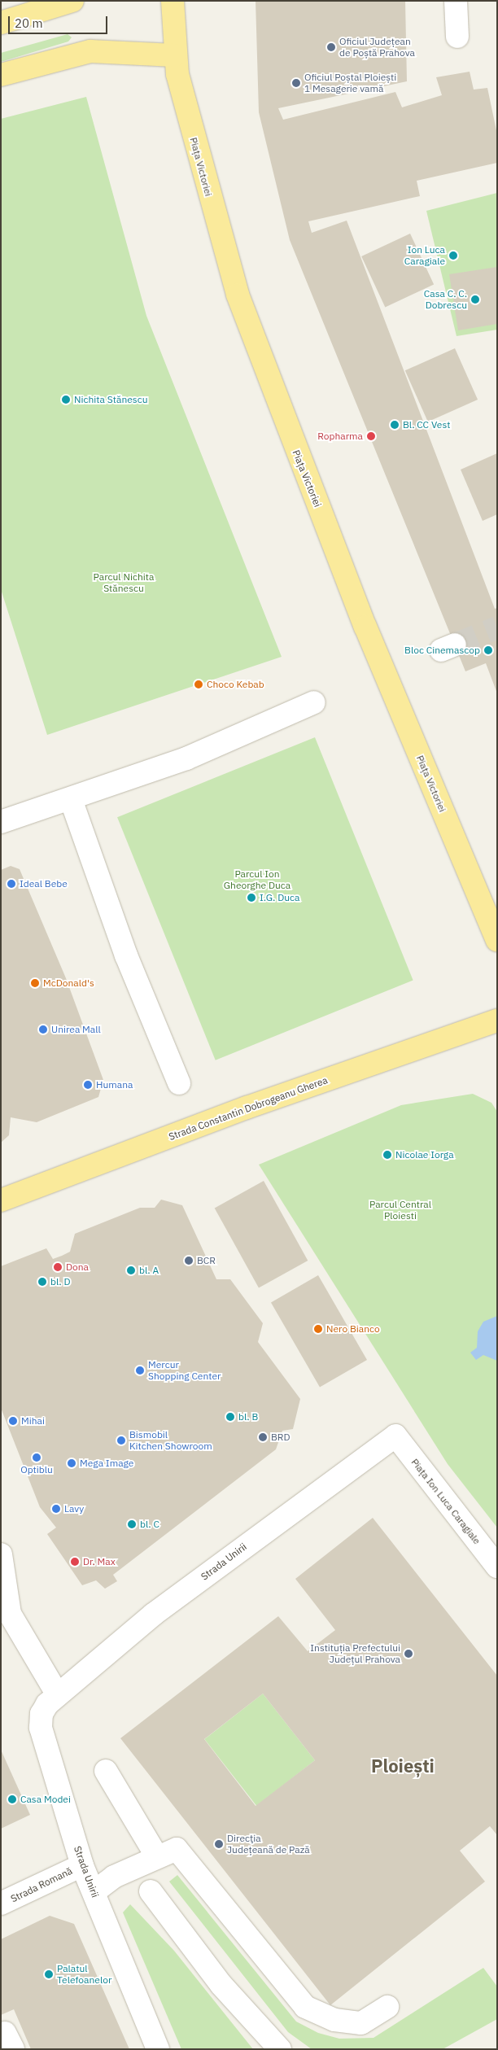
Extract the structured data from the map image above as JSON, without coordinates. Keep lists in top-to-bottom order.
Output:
{
  "streets": {
    "main road": ["Piața Victoriei", "Strada Constantin Dobrogeanu Gherea"],
    "street": ["Piața Ion Luca Caragiale", "Strada Unirii", "Strada Romană"]
  },
  "crossings": [
    ["Piața Ion Luca Caragiale", "Strada Unirii"],
    ["Strada Unirii", "Strada Romană"]
  ],
  "districts": ["Ploiești"],
  "parks": ["Parcul Nichita Stănescu", "Parcul Ion Gheorghe Duca", "Parcul Central Ploiesti"],
  "places": [
    "Oficiul Județean de Poștă Prahova",
    "Oficiul Poștal Ploiești 1 Mesagerie vamă",
    "Ion Luca Caragiale",
    "Casa C. C. Dobrescu",
    "Nichita Stănescu",
    "Bl. CC Vest",
    "Ropharma",
    "Bloc Cinemascop",
    "Choco Kebab",
    "Ideal Bebe",
    "I.G. Duca",
    "McDonald's",
    "Unirea Mall",
    "Humana",
    "Nicolae Iorga",
    "BCR",
    "Dona",
    "bl. A",
    "bl. D",
    "Nero Bianco",
    "Mercur Shopping Center",
    "bl. B",
    "Mihai",
    "BRD",
    "Bismobil Kitchen Showroom",
    "Optiblu",
    "Mega Image",
    "Lavy",
    "bl. C",
    "Dr. Max",
    "Instituția Prefectului Județul Prahova",
    "Casa Modei",
    "Direcţia Județeană de Pază",
    "Palatul Telefoanelor"
  ],
  "scale_bar": "20 m"
}
